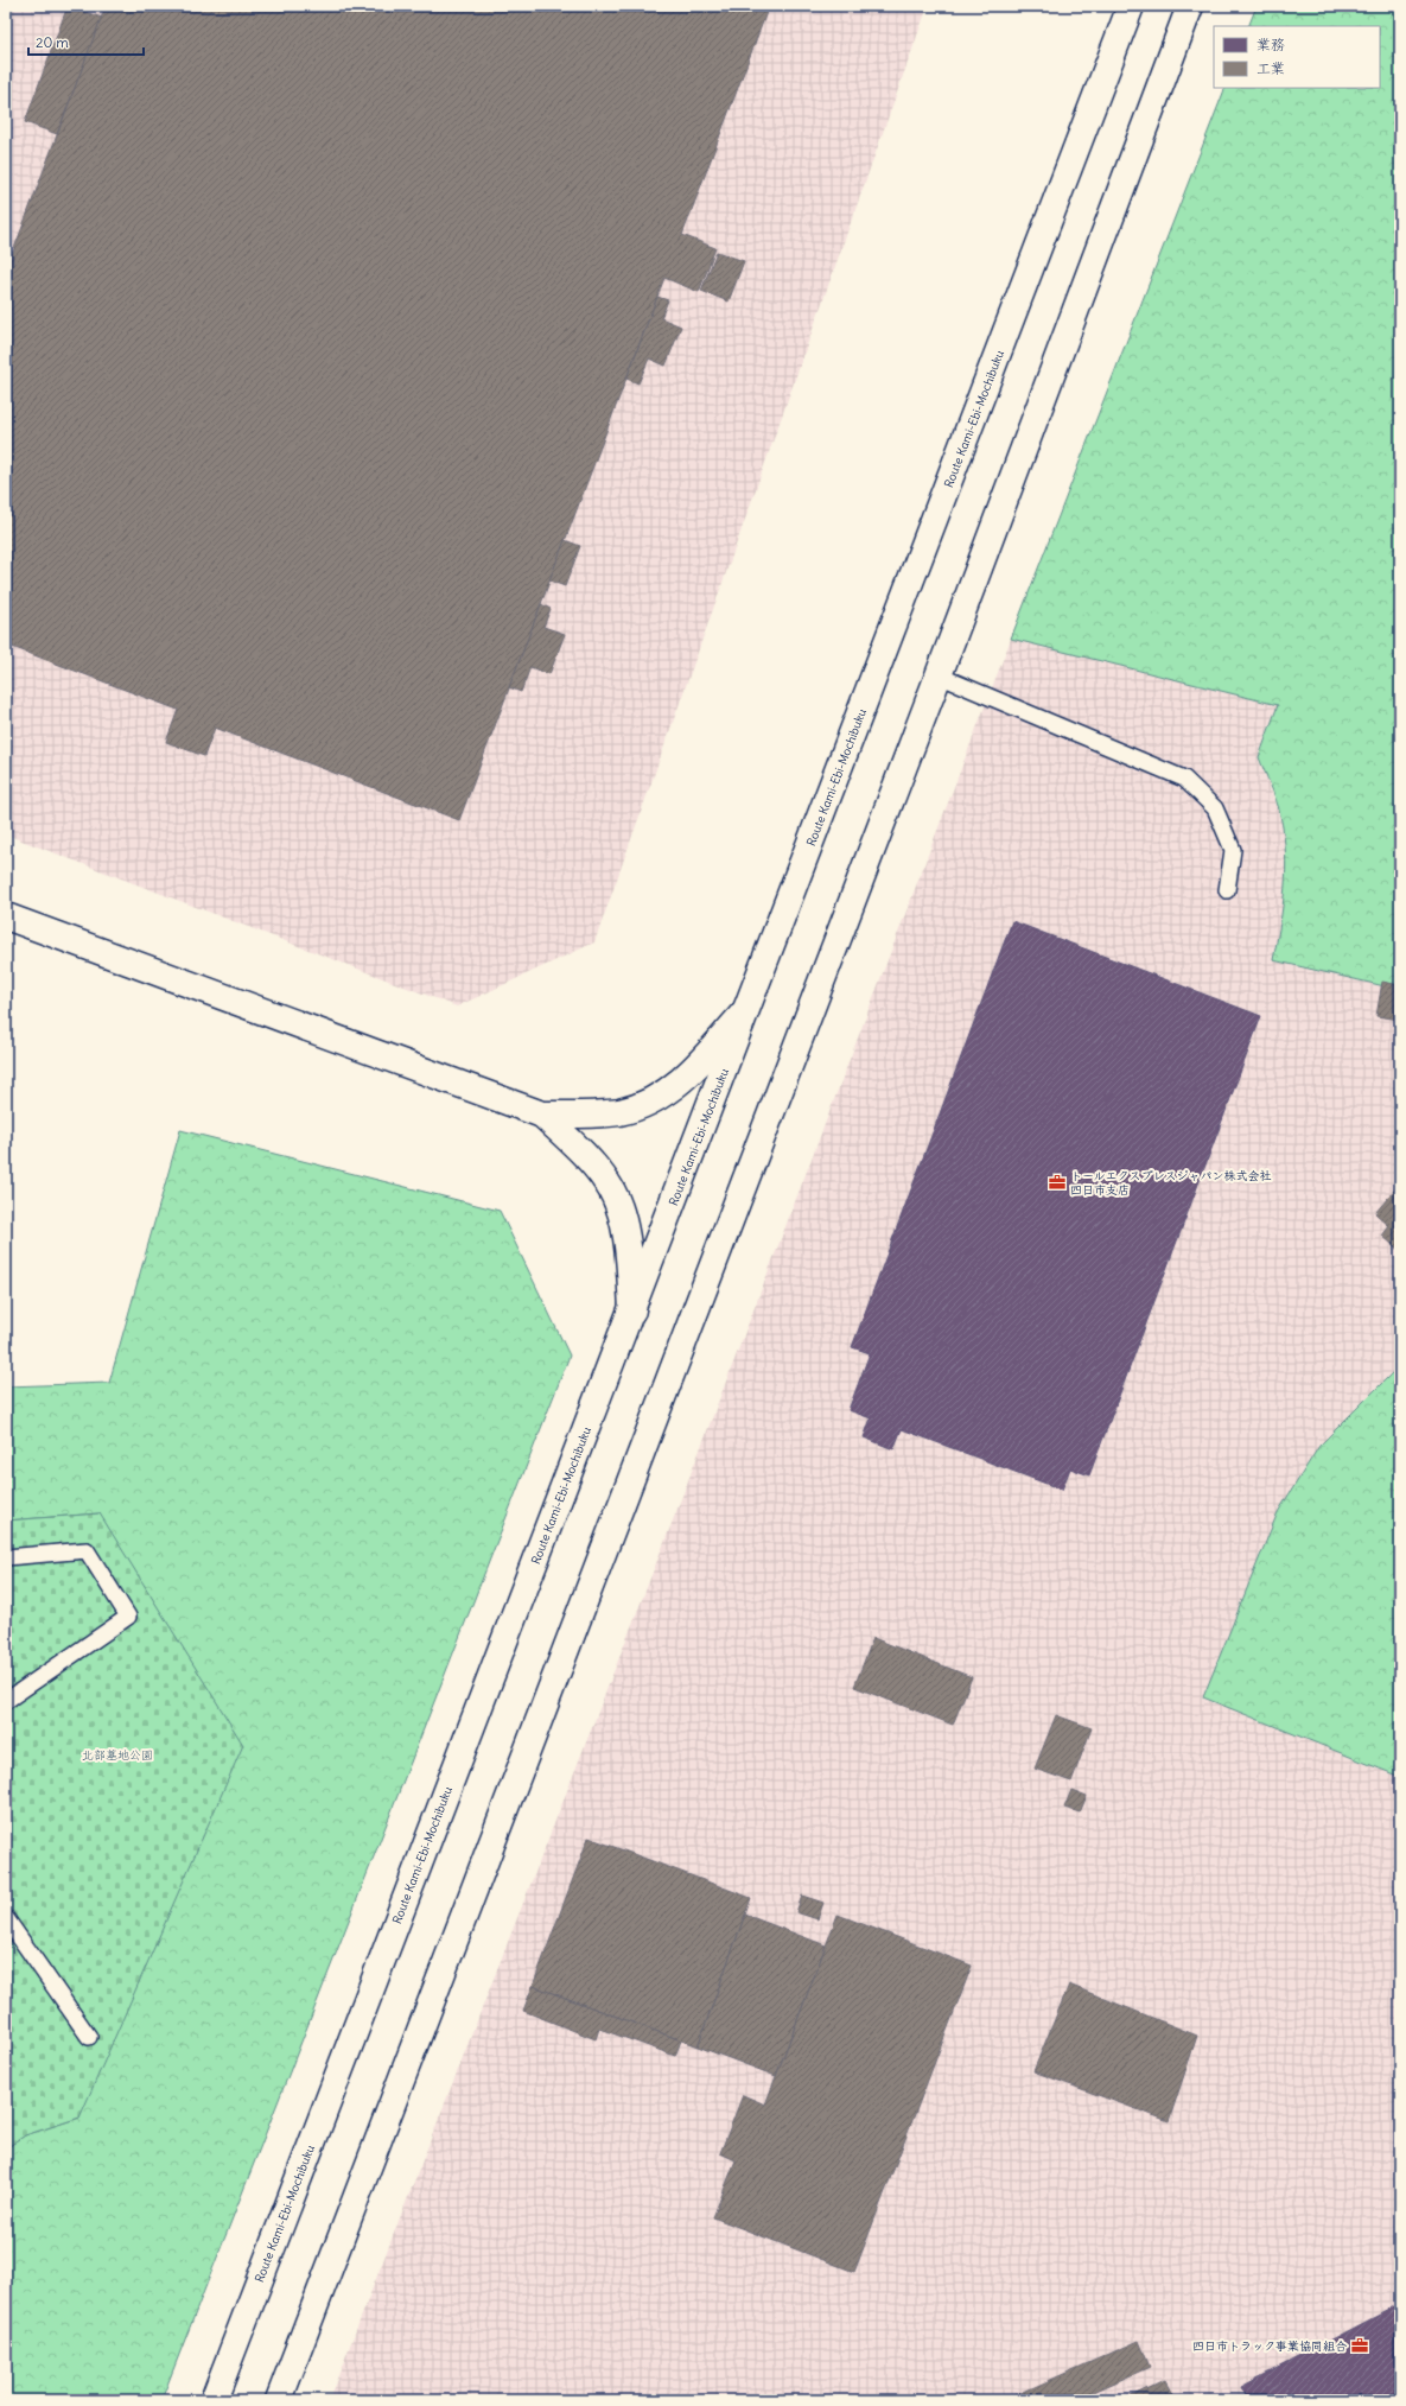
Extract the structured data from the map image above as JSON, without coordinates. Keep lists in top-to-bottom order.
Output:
{
  "streets": {
    "main road": ["Route Kami-Ebi-Mochibuku"]
  },
  "parks": ["北部墓地公園"],
  "places": {
    "office": ["トールエクスプレスジャパン株式会社 四日市支店", "四日市トラック事業協同組合"]
  },
  "legend": ["業務", "工業"],
  "scale_bar": "20 m"
}
